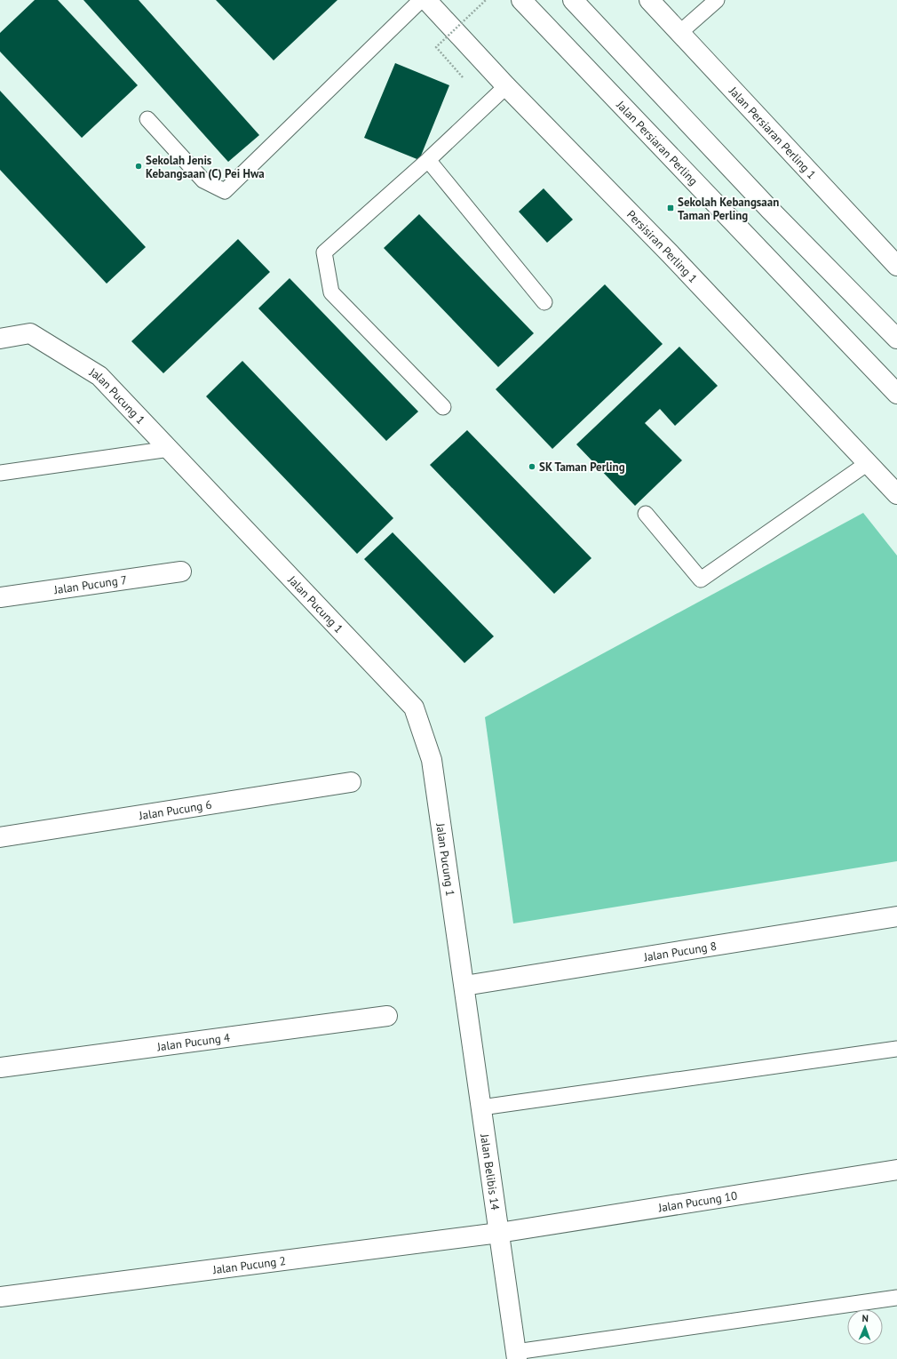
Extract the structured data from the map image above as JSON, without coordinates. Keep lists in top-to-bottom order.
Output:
{
  "streets": {
    "street": [
      "Jalan Persiaran Perling 1",
      "Jalan Persiaran Perling",
      "Persisiran Perling 1",
      "Jalan Pucung 1",
      "Jalan Pucung 7",
      "Jalan Pucung 6",
      "Jalan Pucung 8",
      "Jalan Pucung 4",
      "Jalan Belibis 14",
      "Jalan Pucung 10",
      "Jalan Pucung 2"
    ]
  },
  "crossings": [
    ["Jalan Pucung 1", "Jalan Pucung 8"],
    ["Jalan Pucung 1", "Jalan Belibis 14"],
    ["Jalan Pucung 8", "Jalan Belibis 14"],
    ["Jalan Belibis 14", "Jalan Pucung 10"],
    ["Jalan Belibis 14", "Jalan Pucung 2"],
    ["Jalan Pucung 10", "Jalan Pucung 2"]
  ],
  "places": {
    "other": ["Sekolah Jenis Kebangsaan (C) Pei Hwa", "SK Taman Perling"],
    "transit": ["Sekolah Kebangsaan Taman Perling"]
  },
  "north": "top"
}
